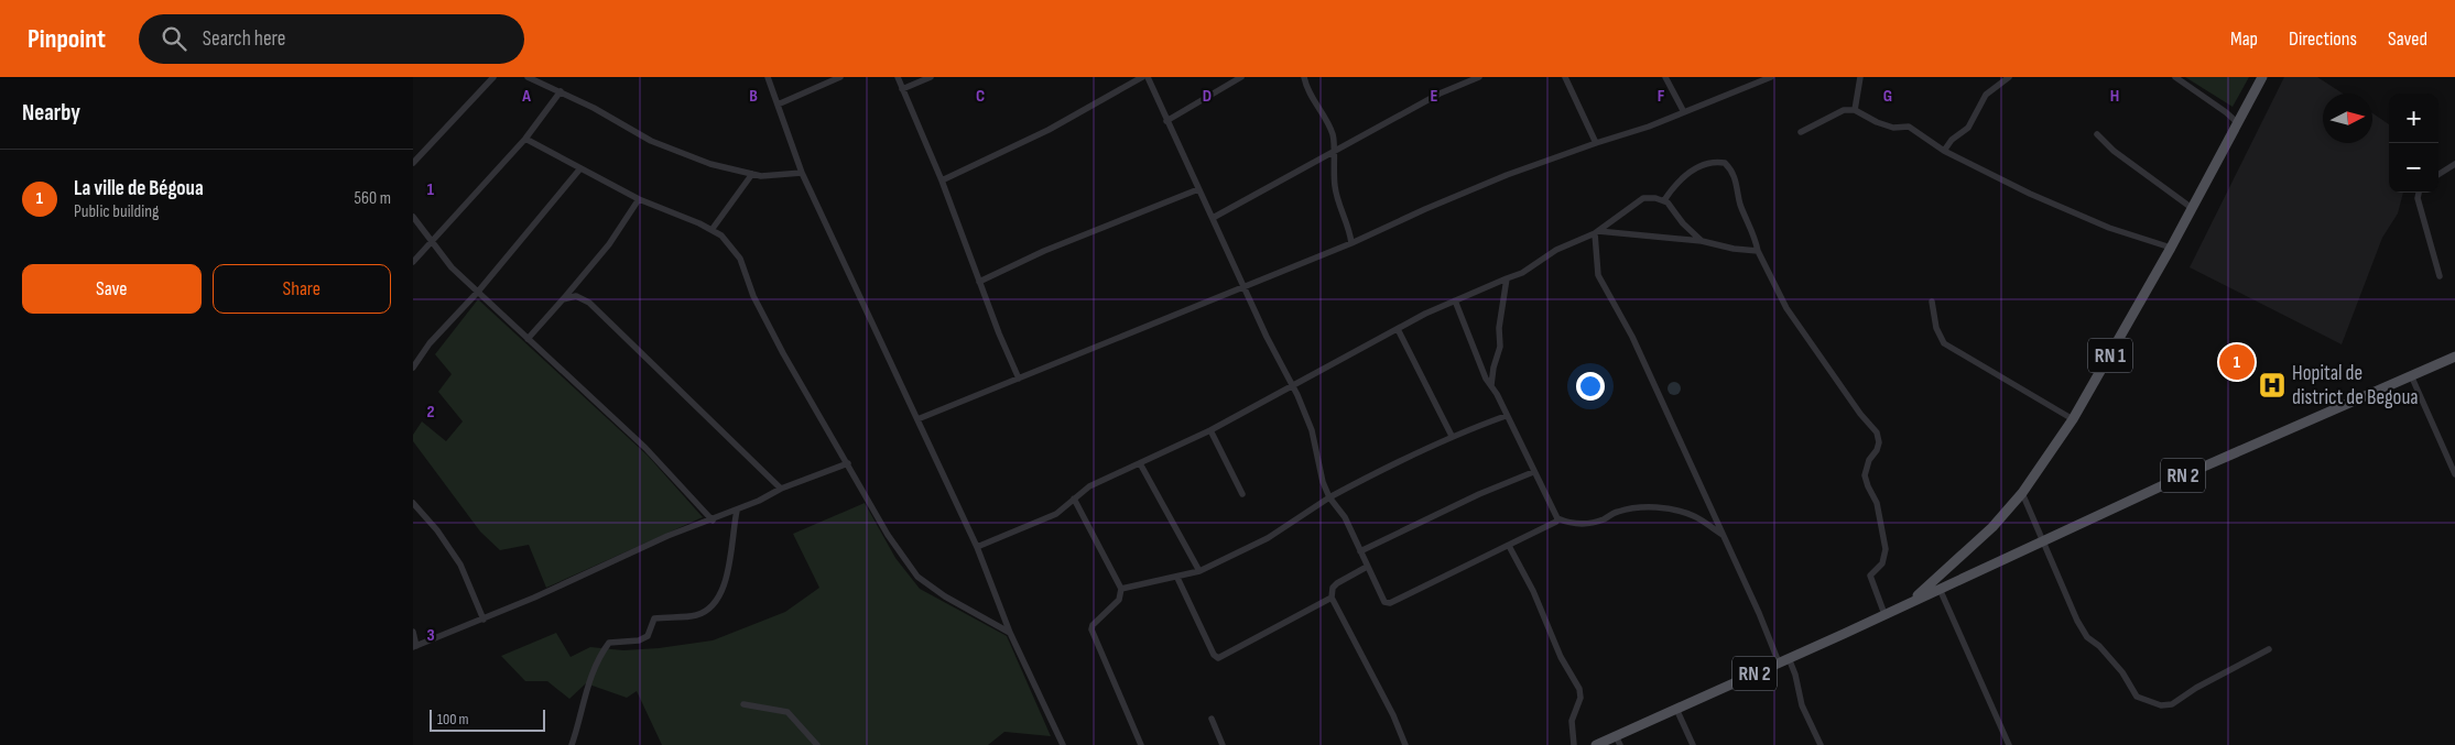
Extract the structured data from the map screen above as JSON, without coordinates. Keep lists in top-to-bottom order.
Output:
{
  "streets": {
    "main road": ["RN 1", "RN 2"]
  },
  "crossings": [
    ["RN 1", "RN 2"]
  ],
  "places": {
    "hospital": ["Hopital de district de Begoua"]
  },
  "scale_bar": "100 m",
  "north": "right",
  "page": {
    "header": "Pinpoint",
    "search": "Search here",
    "nav": ["Map", "Directions", "Saved"],
    "heading": "Nearby",
    "map_buttons": ["+", "−"],
    "list": [
      {
        "mark": "1",
        "name": "La ville de Bégoua",
        "note": "Public building",
        "value": "560 m"
      }
    ],
    "buttons": ["Save", "Share"],
    "pins": "1",
    "scale": "100 m"
  },
  "grid": {
    "columns": [
      "A",
      "B",
      "C",
      "D",
      "E",
      "F",
      "G",
      "H"
    ],
    "rows": ["1", "2", "3"]
  }
}
